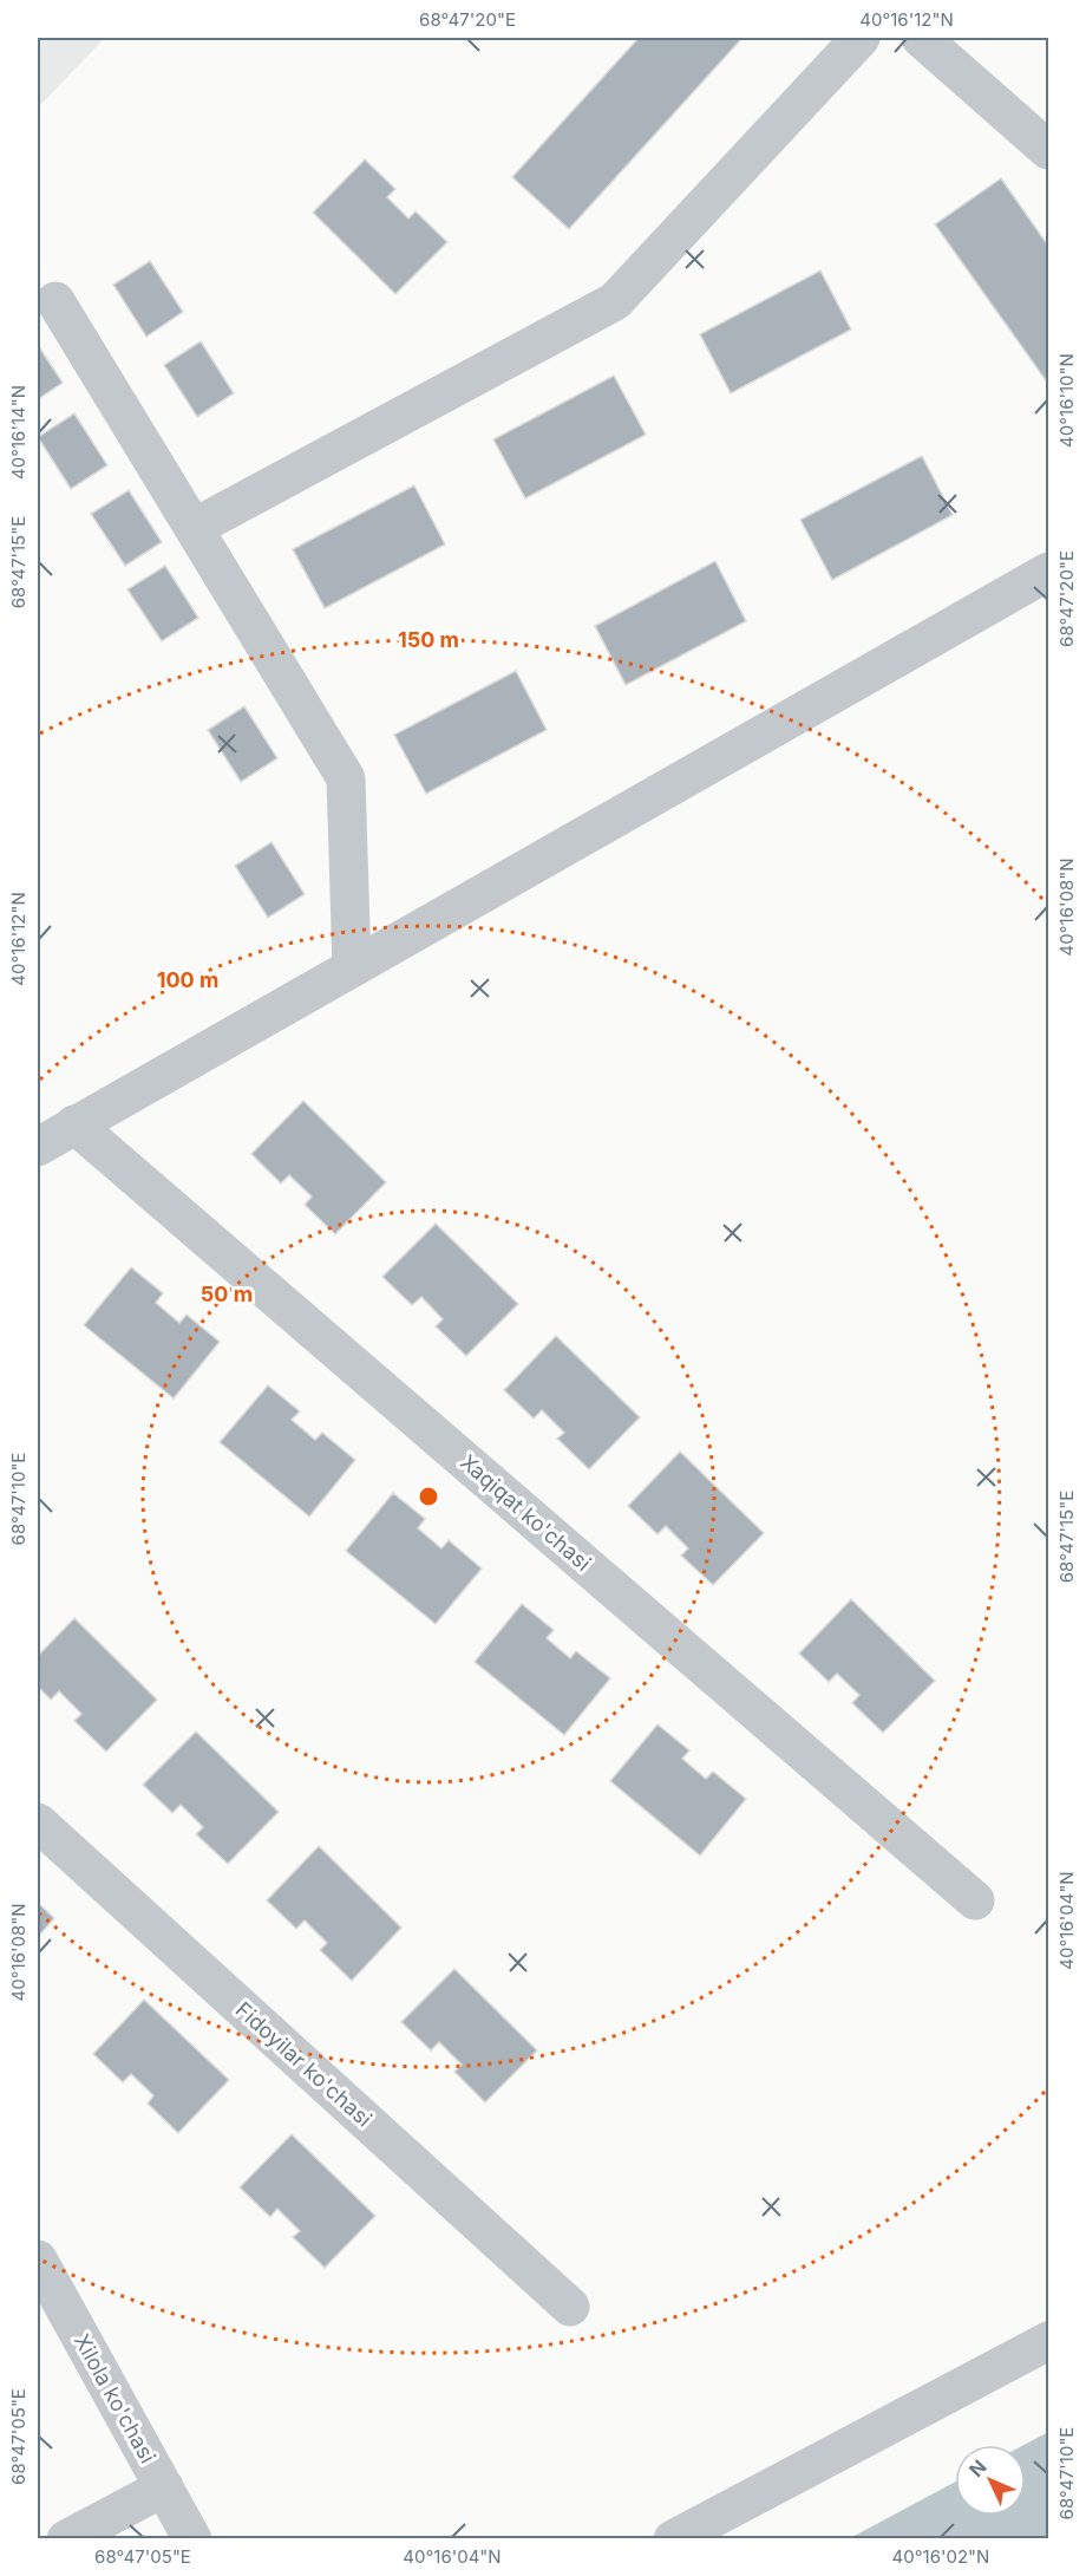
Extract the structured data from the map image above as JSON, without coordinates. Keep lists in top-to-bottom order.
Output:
{
  "streets": {
    "street": ["Xaqiqat ko'chasi", "Fidoyilar ko'chasi", "Xilola ko'chasi"]
  },
  "north": "top left",
  "coordinates": [
    "68°47'20\"E",
    "40°16'12\"N",
    "40°16'10\"N",
    "40°16'14\"N",
    "68°47'15\"E",
    "40°16'08\"N",
    "68°47'10\"E",
    "40°16'04\"N",
    "68°47'05\"E",
    "40°16'02\"N"
  ],
  "rings": ["150 m", "100 m", "50 m"]
}
